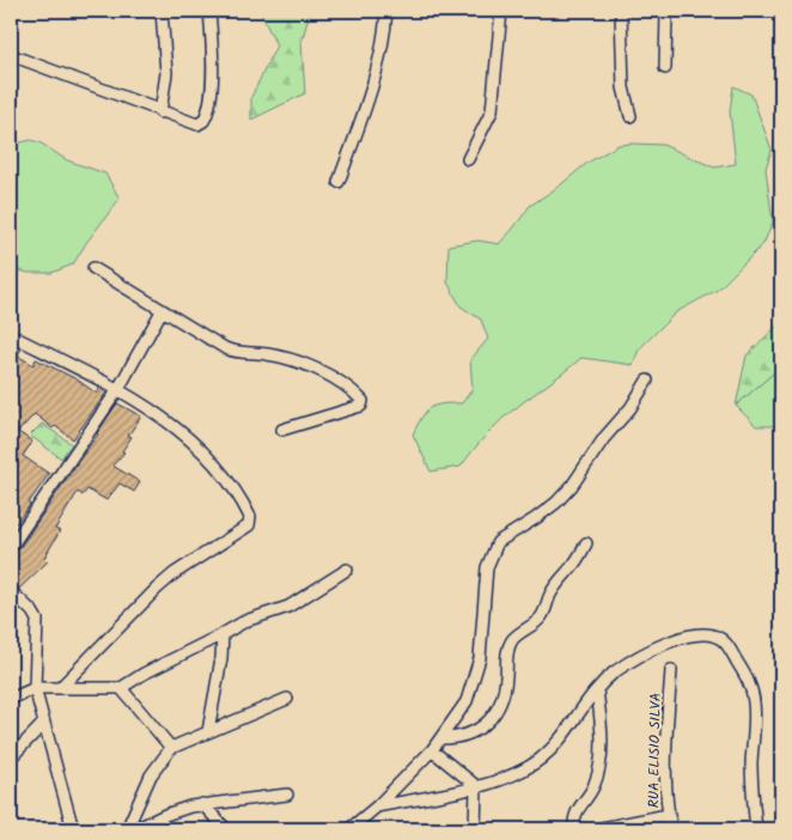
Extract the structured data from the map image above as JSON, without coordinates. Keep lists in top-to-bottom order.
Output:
{
  "streets": {
    "street": ["RUA ELISIO SILVA"]
  }
}
